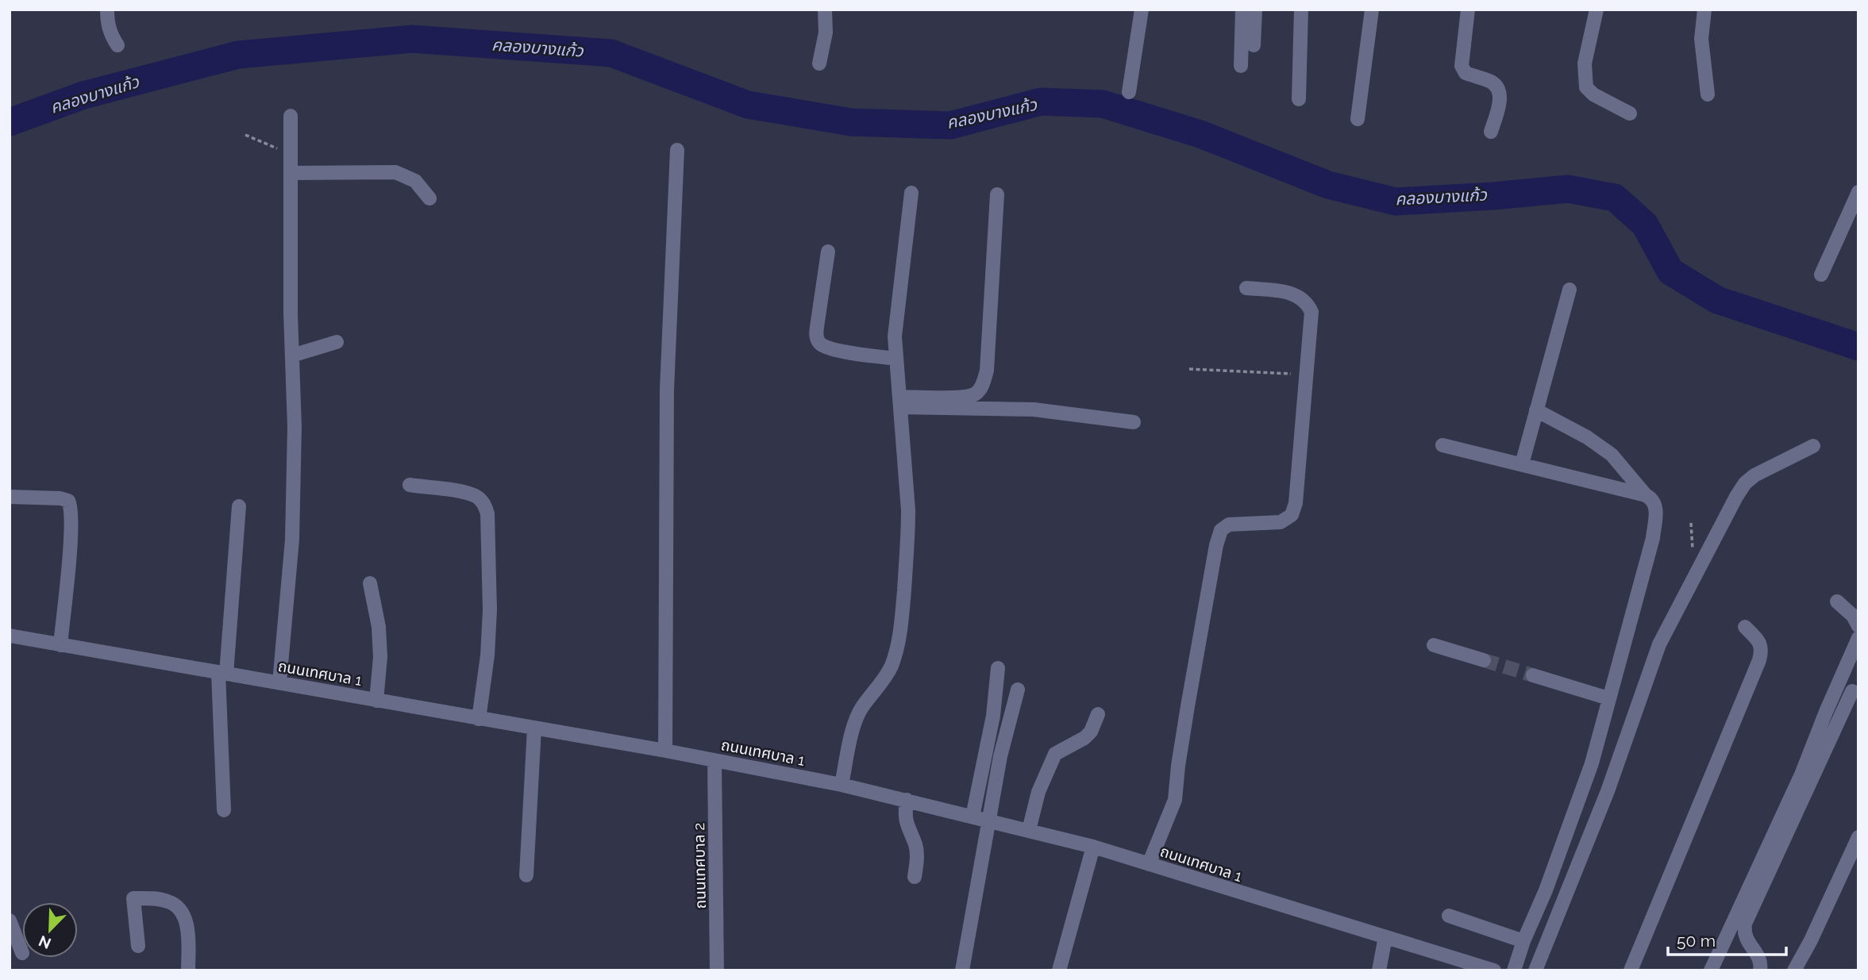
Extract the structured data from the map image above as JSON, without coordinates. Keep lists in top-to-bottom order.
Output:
{
  "streets": {
    "street": ["ถนนเทศบาล 1", "ถนนเทศบาล 2"]
  },
  "crossings": [
    ["ถนนเทศบาล 1", "ถนนเทศบาล 2"]
  ],
  "water": ["คลองบางแก้ว"],
  "scale_bar": "50 m",
  "north": "bottom left"
}
